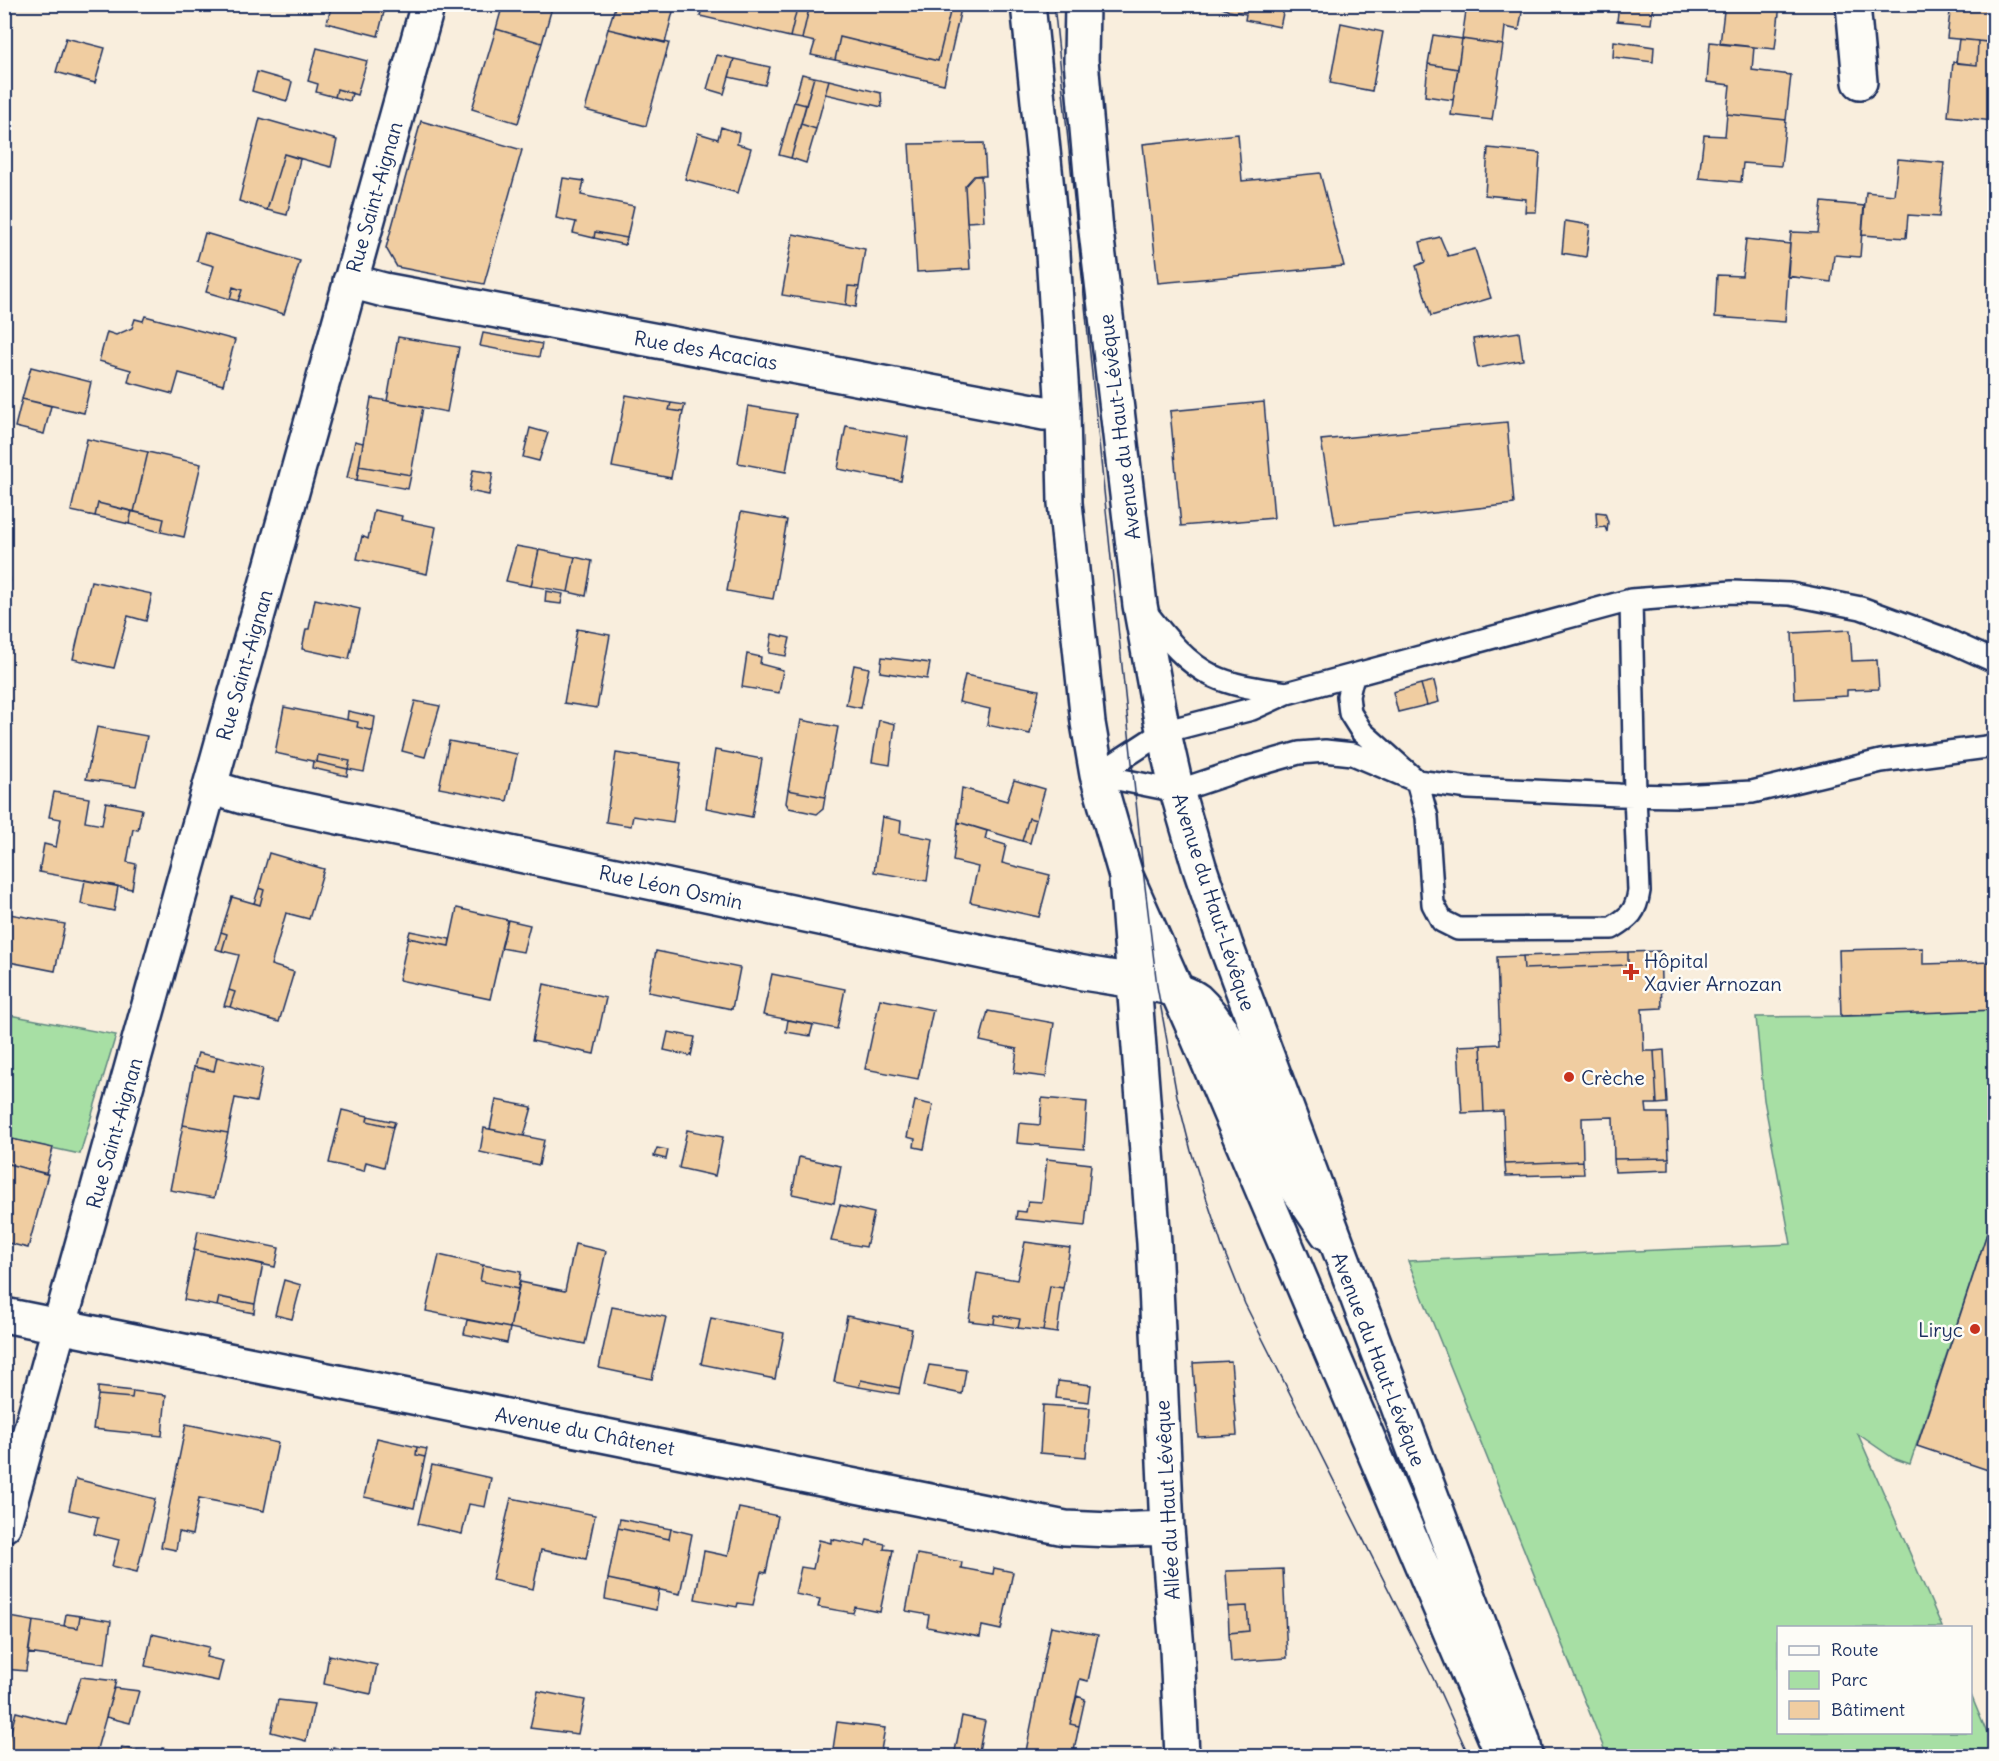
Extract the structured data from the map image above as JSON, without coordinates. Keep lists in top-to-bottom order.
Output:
{
  "streets": {
    "street": [
      "Rue Saint-Aignan",
      "Rue des Acacias",
      "Avenue du Haut-Lévêque",
      "Rue Léon Osmin",
      "Avenue du Châtenet",
      "Allée du Haut Lévêque"
    ]
  },
  "crossings": [
    ["Rue Saint-Aignan", "Rue des Acacias"],
    ["Rue Saint-Aignan", "Rue Léon Osmin"],
    ["Rue Saint-Aignan", "Avenue du Châtenet"],
    ["Rue des Acacias", "Avenue du Haut-Lévêque"],
    ["Avenue du Haut-Lévêque", "Rue Léon Osmin"],
    ["Avenue du Haut-Lévêque", "Allée du Haut Lévêque"],
    ["Avenue du Châtenet", "Allée du Haut Lévêque"]
  ],
  "places": {
    "health": ["Hôpital Xavier Arnozan"],
    "other": ["Crèche", "Liryc"]
  },
  "legend": ["Route", "Parc", "Bâtiment"]
}
